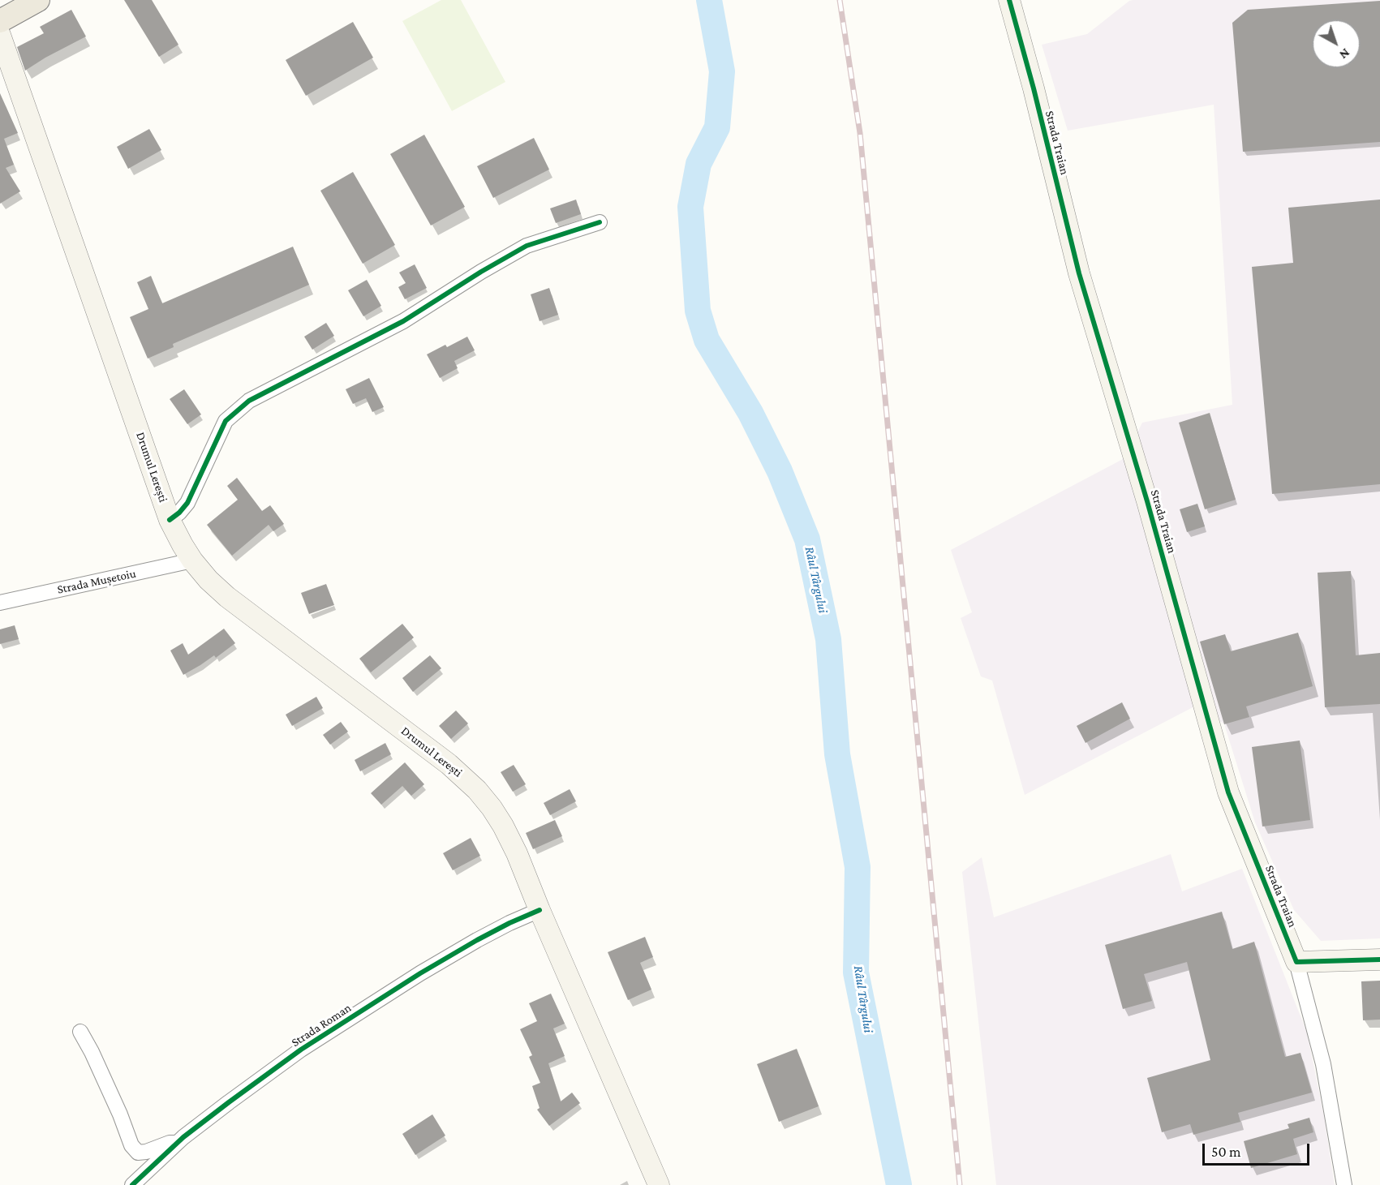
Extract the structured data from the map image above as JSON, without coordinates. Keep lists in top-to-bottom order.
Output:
{
  "streets": {
    "main road": ["Strada Traian", "Drumul Lerești"],
    "street": ["Strada Mușetoiu", "Strada Roman"]
  },
  "crossings": [
    ["Drumul Lerești", "Strada Mușetoiu"],
    ["Drumul Lerești", "Strada Roman"]
  ],
  "water": ["Râul Târgului"],
  "scale_bar": "50 m",
  "north": "bottom right"
}
